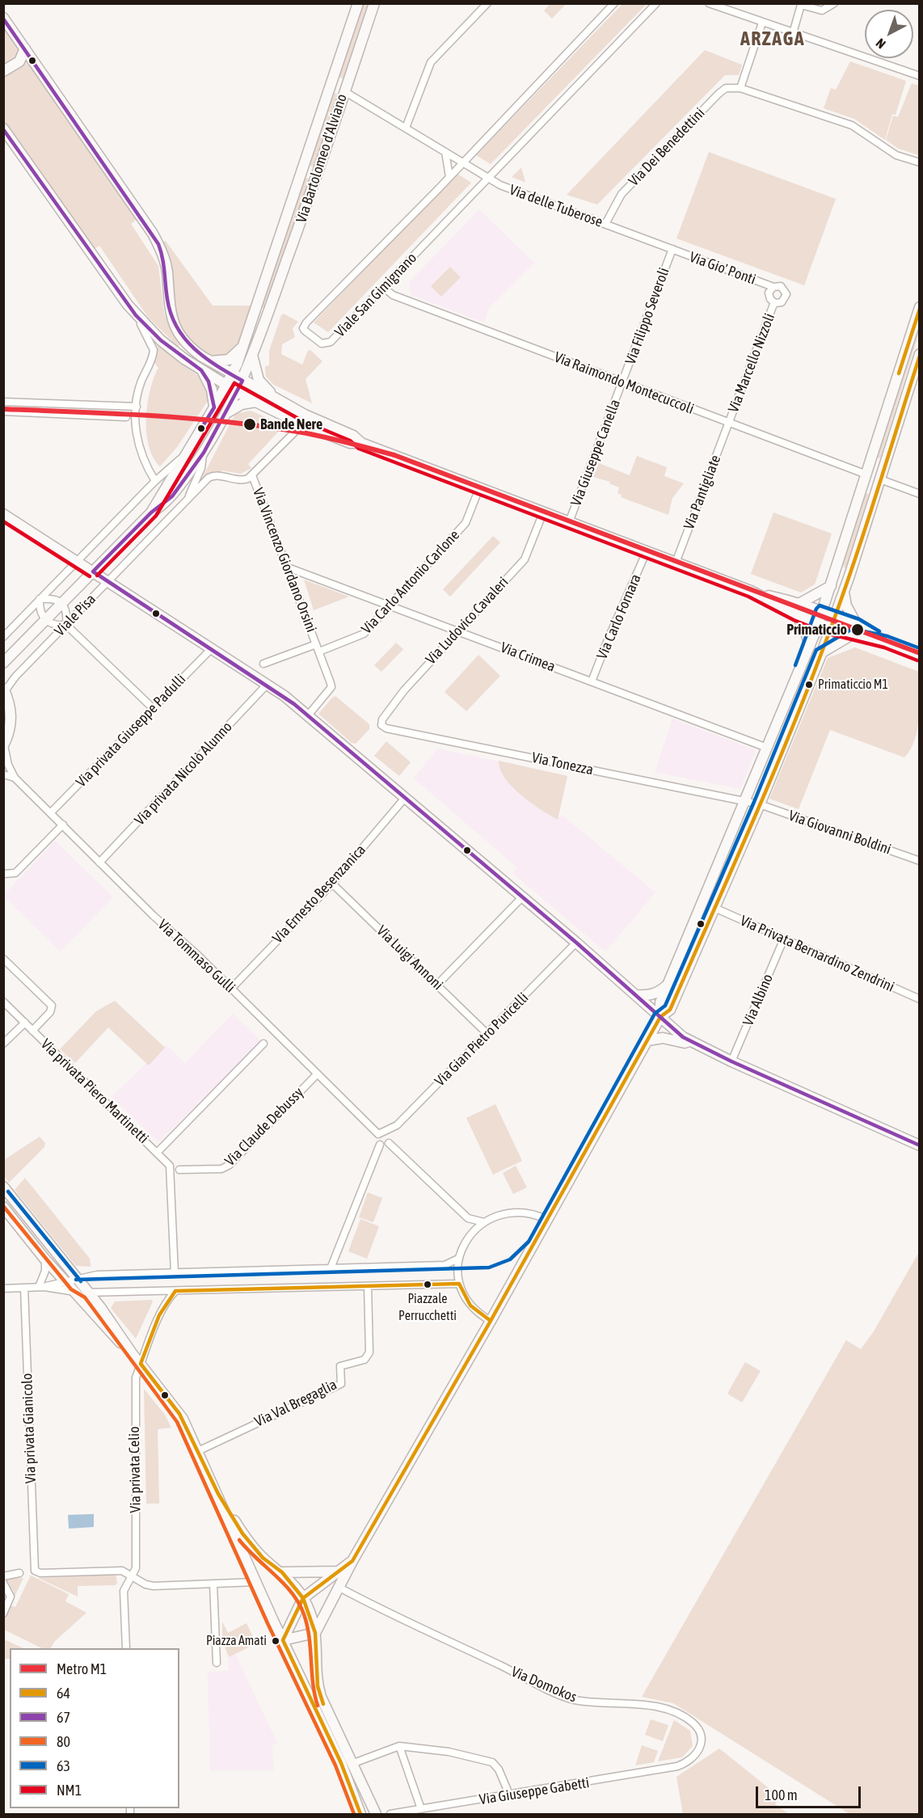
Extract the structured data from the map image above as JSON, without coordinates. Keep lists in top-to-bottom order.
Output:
{
  "streets": {
    "street": [
      "Via Dei Benedettini",
      "Via Bartolomeo d'Alviano",
      "Via delle Tuberose",
      "Via Gio' Ponti",
      "Viale San Gimignano",
      "Via Filippo Severoli",
      "Via Marcello Nizzoli",
      "Via Raimondo Montecuccoli",
      "Via Giuseppe Canella",
      "Via Pantigliate",
      "Via Vincenzo Giordano Orsini",
      "Via Carlo Antonio Carlone",
      "Viale Pisa",
      "Via Carlo Fornara",
      "Via Ludovico Cavaleri",
      "Via Crimea",
      "Via privata Giuseppe Padulli",
      "Via Tonezza",
      "Via privata Nicolò Alunno",
      "Via Giovanni Boldini",
      "Via Ernesto Besenzanica",
      "Via Privata Bernardino Zendrini",
      "Via Tommaso Gulli",
      "Via Luigi Annoni",
      "Via Albino",
      "Via Gian Pietro Puricelli",
      "Via privata Piero Martinetti",
      "Via Claude Debussy",
      "Via Val Bregaglia",
      "Via privata Gianicolo",
      "Via privata Celio",
      "Via Domokos",
      "Via Giuseppe Gabetti"
    ]
  },
  "crossings": [
    ["Via Dei Benedettini", "Via delle Tuberose"],
    ["Via Bartolomeo d'Alviano", "Via delle Tuberose"],
    ["Via delle Tuberose", "Via Gio' Ponti"],
    ["Via delle Tuberose", "Viale San Gimignano"],
    ["Via delle Tuberose", "Via Filippo Severoli"],
    ["Via Gio' Ponti", "Via Filippo Severoli"],
    ["Via Gio' Ponti", "Via Marcello Nizzoli"],
    ["Viale San Gimignano", "Via Raimondo Montecuccoli"],
    ["Via Filippo Severoli", "Via Raimondo Montecuccoli"],
    ["Via Filippo Severoli", "Via Giuseppe Canella"],
    ["Via Marcello Nizzoli", "Via Raimondo Montecuccoli"],
    ["Via Marcello Nizzoli", "Via Pantigliate"],
    ["Via Raimondo Montecuccoli", "Via Giuseppe Canella"],
    ["Via Raimondo Montecuccoli", "Via Pantigliate"],
    ["Via Vincenzo Giordano Orsini", "Via Carlo Antonio Carlone"],
    ["Via Vincenzo Giordano Orsini", "Via Crimea"],
    ["Via Carlo Antonio Carlone", "Via Crimea"],
    ["Via Carlo Fornara", "Via Crimea"],
    ["Via Ludovico Cavaleri", "Via Crimea"],
    ["Via Ludovico Cavaleri", "Via Tonezza"],
    ["Via privata Giuseppe Padulli", "Via Tommaso Gulli"],
    ["Via Tonezza", "Via Giovanni Boldini"],
    ["Via privata Nicolò Alunno", "Via Tommaso Gulli"],
    ["Via Ernesto Besenzanica", "Via Tommaso Gulli"],
    ["Via Ernesto Besenzanica", "Via Luigi Annoni"],
    ["Via Privata Bernardino Zendrini", "Via Albino"],
    ["Via Tommaso Gulli", "Via Gian Pietro Puricelli"],
    ["Via Tommaso Gulli", "Via Claude Debussy"],
    ["Via Luigi Annoni", "Via Gian Pietro Puricelli"],
    ["Via privata Gianicolo", "Via privata Celio"],
    ["Via Domokos", "Via Giuseppe Gabetti"]
  ],
  "districts": ["ARZAGA"],
  "places": [
    "Bande Nere",
    "Primaticcio",
    "Primaticcio M1",
    "Piazzale Perrucchetti",
    "Piazza Amati"
  ],
  "lines": [
    "transit line 67",
    "transit line 64",
    "transit line NM1",
    "metro line M1",
    "transit line 63",
    "transit line 80"
  ],
  "legend": [
    "Metro M1",
    "64",
    "67",
    "80",
    "63",
    "NM1"
  ],
  "scale_bar": "100 m",
  "north": "bottom left"
}
